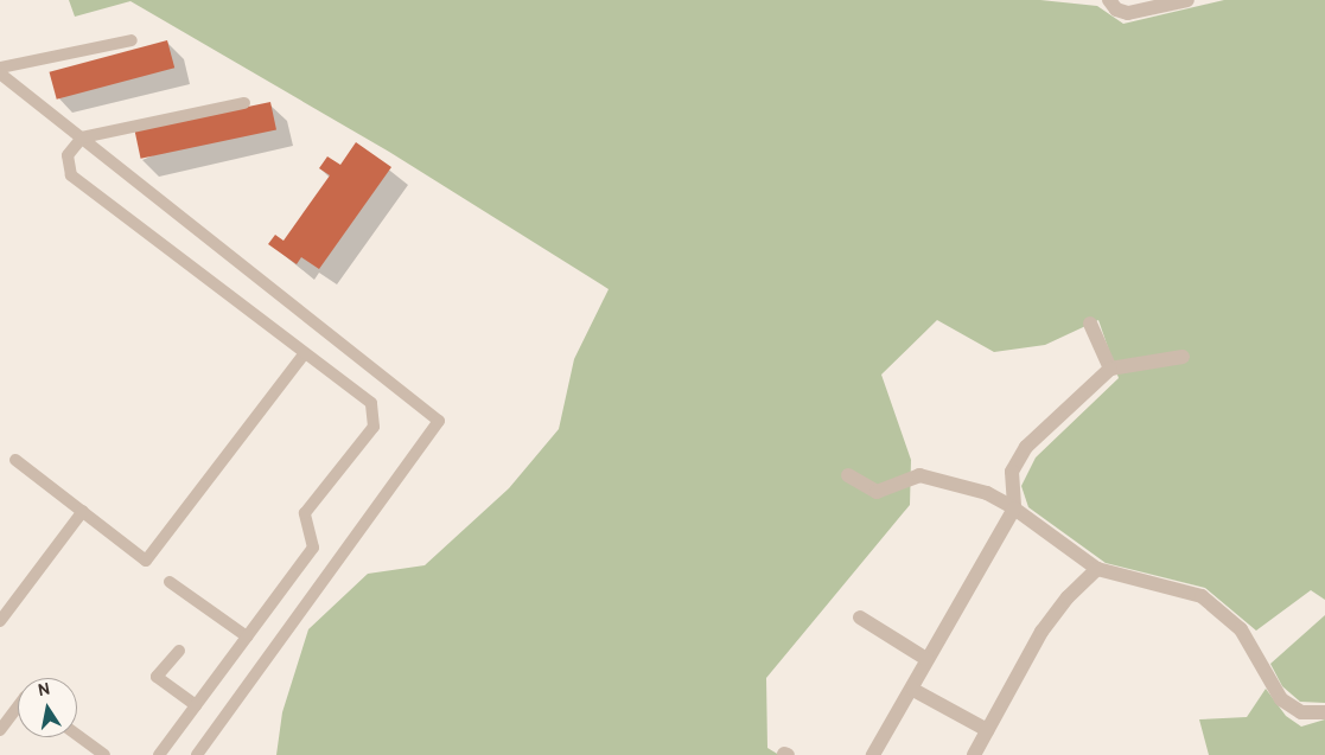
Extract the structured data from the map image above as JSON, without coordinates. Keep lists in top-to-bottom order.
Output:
{
  "north": "top"
}
